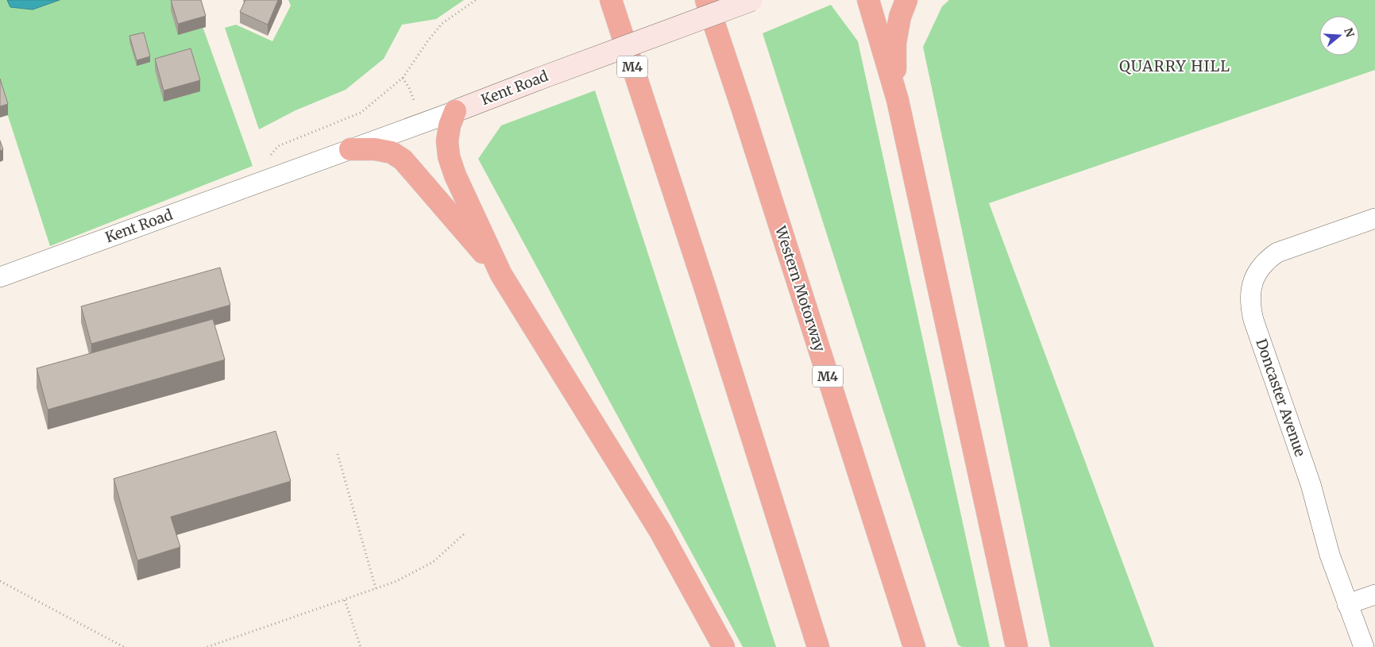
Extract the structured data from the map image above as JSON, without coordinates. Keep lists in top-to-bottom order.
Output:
{
  "streets": {
    "highway": ["M4", "Western Motorway"],
    "main road": ["Kent Road"],
    "street": ["Doncaster Avenue"]
  },
  "districts": ["QUARRY HILL"],
  "north": "right"
}
